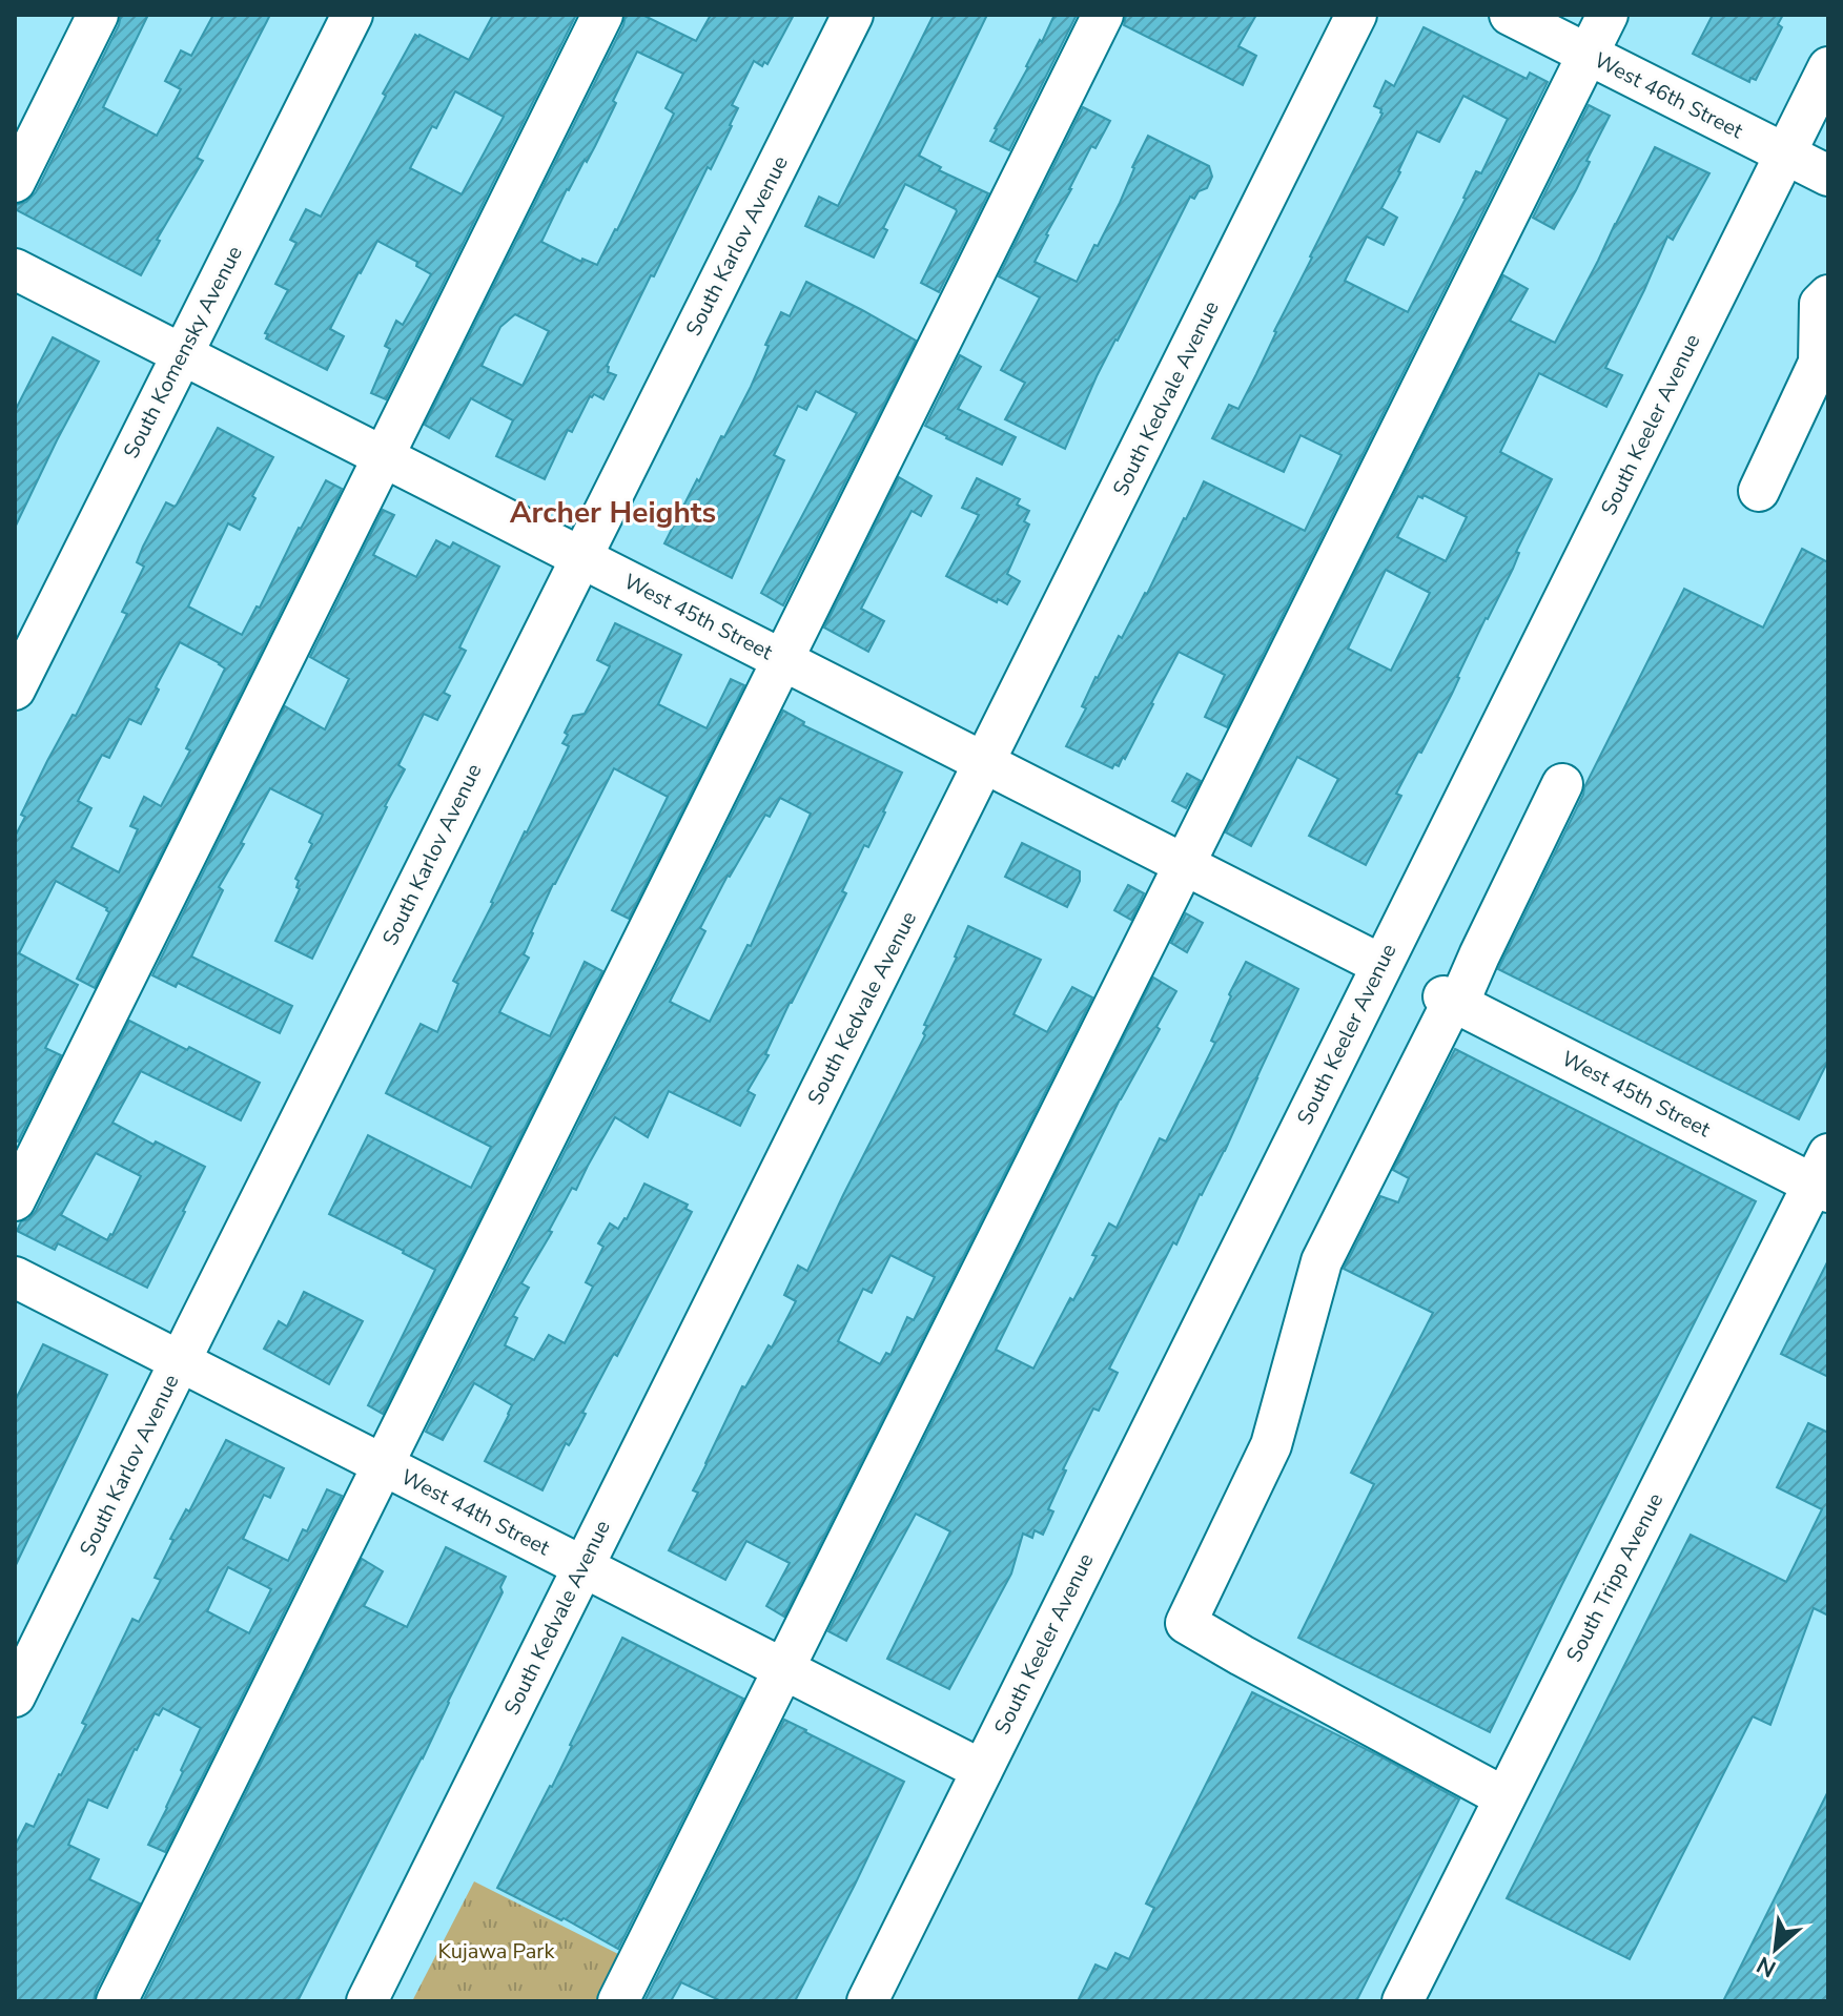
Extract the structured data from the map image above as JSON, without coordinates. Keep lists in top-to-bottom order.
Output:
{
  "streets": {
    "street": [
      "West 46th Street",
      "South Karlov Avenue",
      "South Komensky Avenue",
      "South Kedvale Avenue",
      "South Keeler Avenue",
      "West 45th Street",
      "West 44th Street",
      "South Tripp Avenue"
    ]
  },
  "crossings": [
    ["West 46th Street", "South Keeler Avenue"],
    ["South Karlov Avenue", "West 45th Street"],
    ["South Karlov Avenue", "West 44th Street"],
    ["South Komensky Avenue", "West 45th Street"],
    ["South Kedvale Avenue", "West 45th Street"],
    ["South Kedvale Avenue", "West 44th Street"],
    ["South Keeler Avenue", "West 45th Street"],
    ["South Keeler Avenue", "West 44th Street"],
    ["West 45th Street", "South Tripp Avenue"]
  ],
  "districts": ["Archer Heights"],
  "parks": ["Kujawa Park"],
  "north": "bottom left"
}
